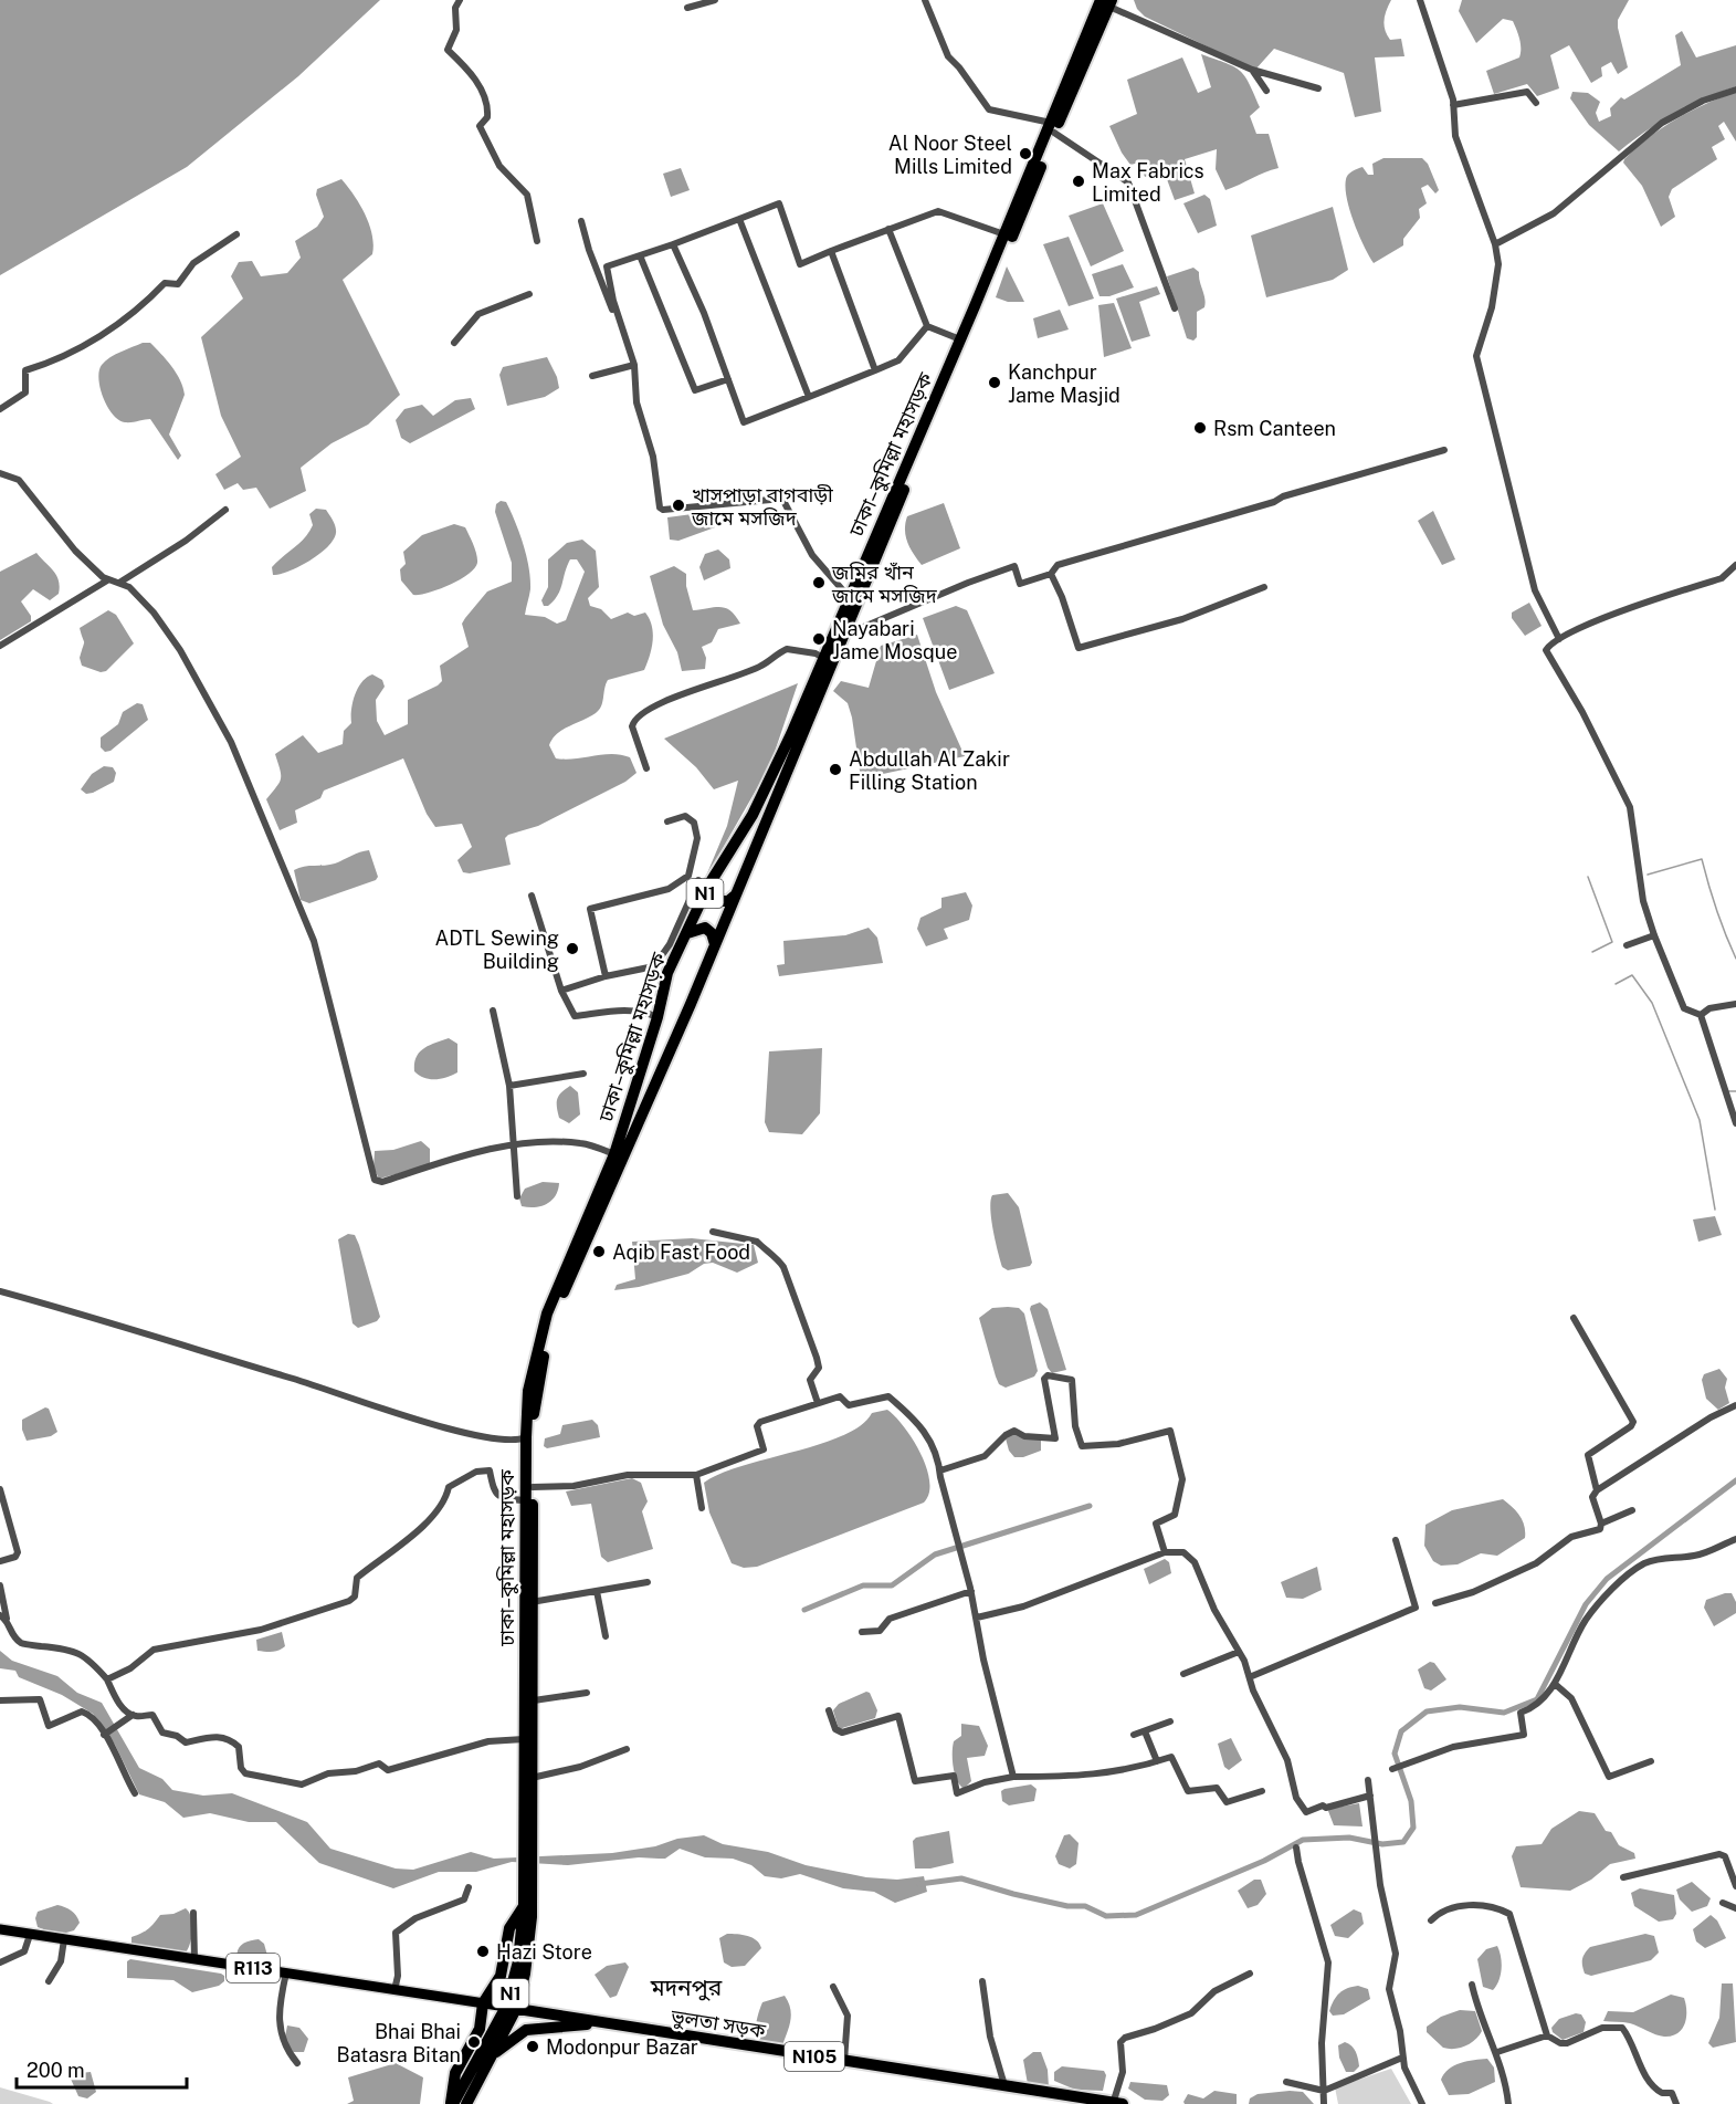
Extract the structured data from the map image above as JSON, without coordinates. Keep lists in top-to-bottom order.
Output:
{
  "streets": {
    "highway": [
      "ঢাকা–কুমিল্লা মহাসড়ক",
      "N1",
      "ভুলতা সড়ক",
      "N105"
    ],
    "main road": ["R113"]
  },
  "crossings": [
    ["ঢাকা–কুমিল্লা মহাসড়ক", "R113"],
    ["ঢাকা–কুমিল্লা মহাসড়ক", "ভুলতা সড়ক"],
    ["R113", "ভুলতা সড়ক"]
  ],
  "districts": ["মদনপুর"],
  "places": [
    "Al Noor Steel Mills Limited",
    "Max Fabrics Limited",
    "Kanchpur Jame Masjid",
    "Rsm Canteen",
    "খাসপাড়া বাগবাড়ী জামে মসজিদ",
    "জমির খাঁন জামে মসজিদ",
    "Nayabari Jame Mosque",
    "Abdullah Al Zakir Filling Station",
    "ADTL Sewing Building",
    "Aqib Fast Food",
    "Hazi Store",
    "Bhai Bhai Batasra Bitan",
    "Modonpur Bazar"
  ],
  "scale_bar": "200 m"
}
